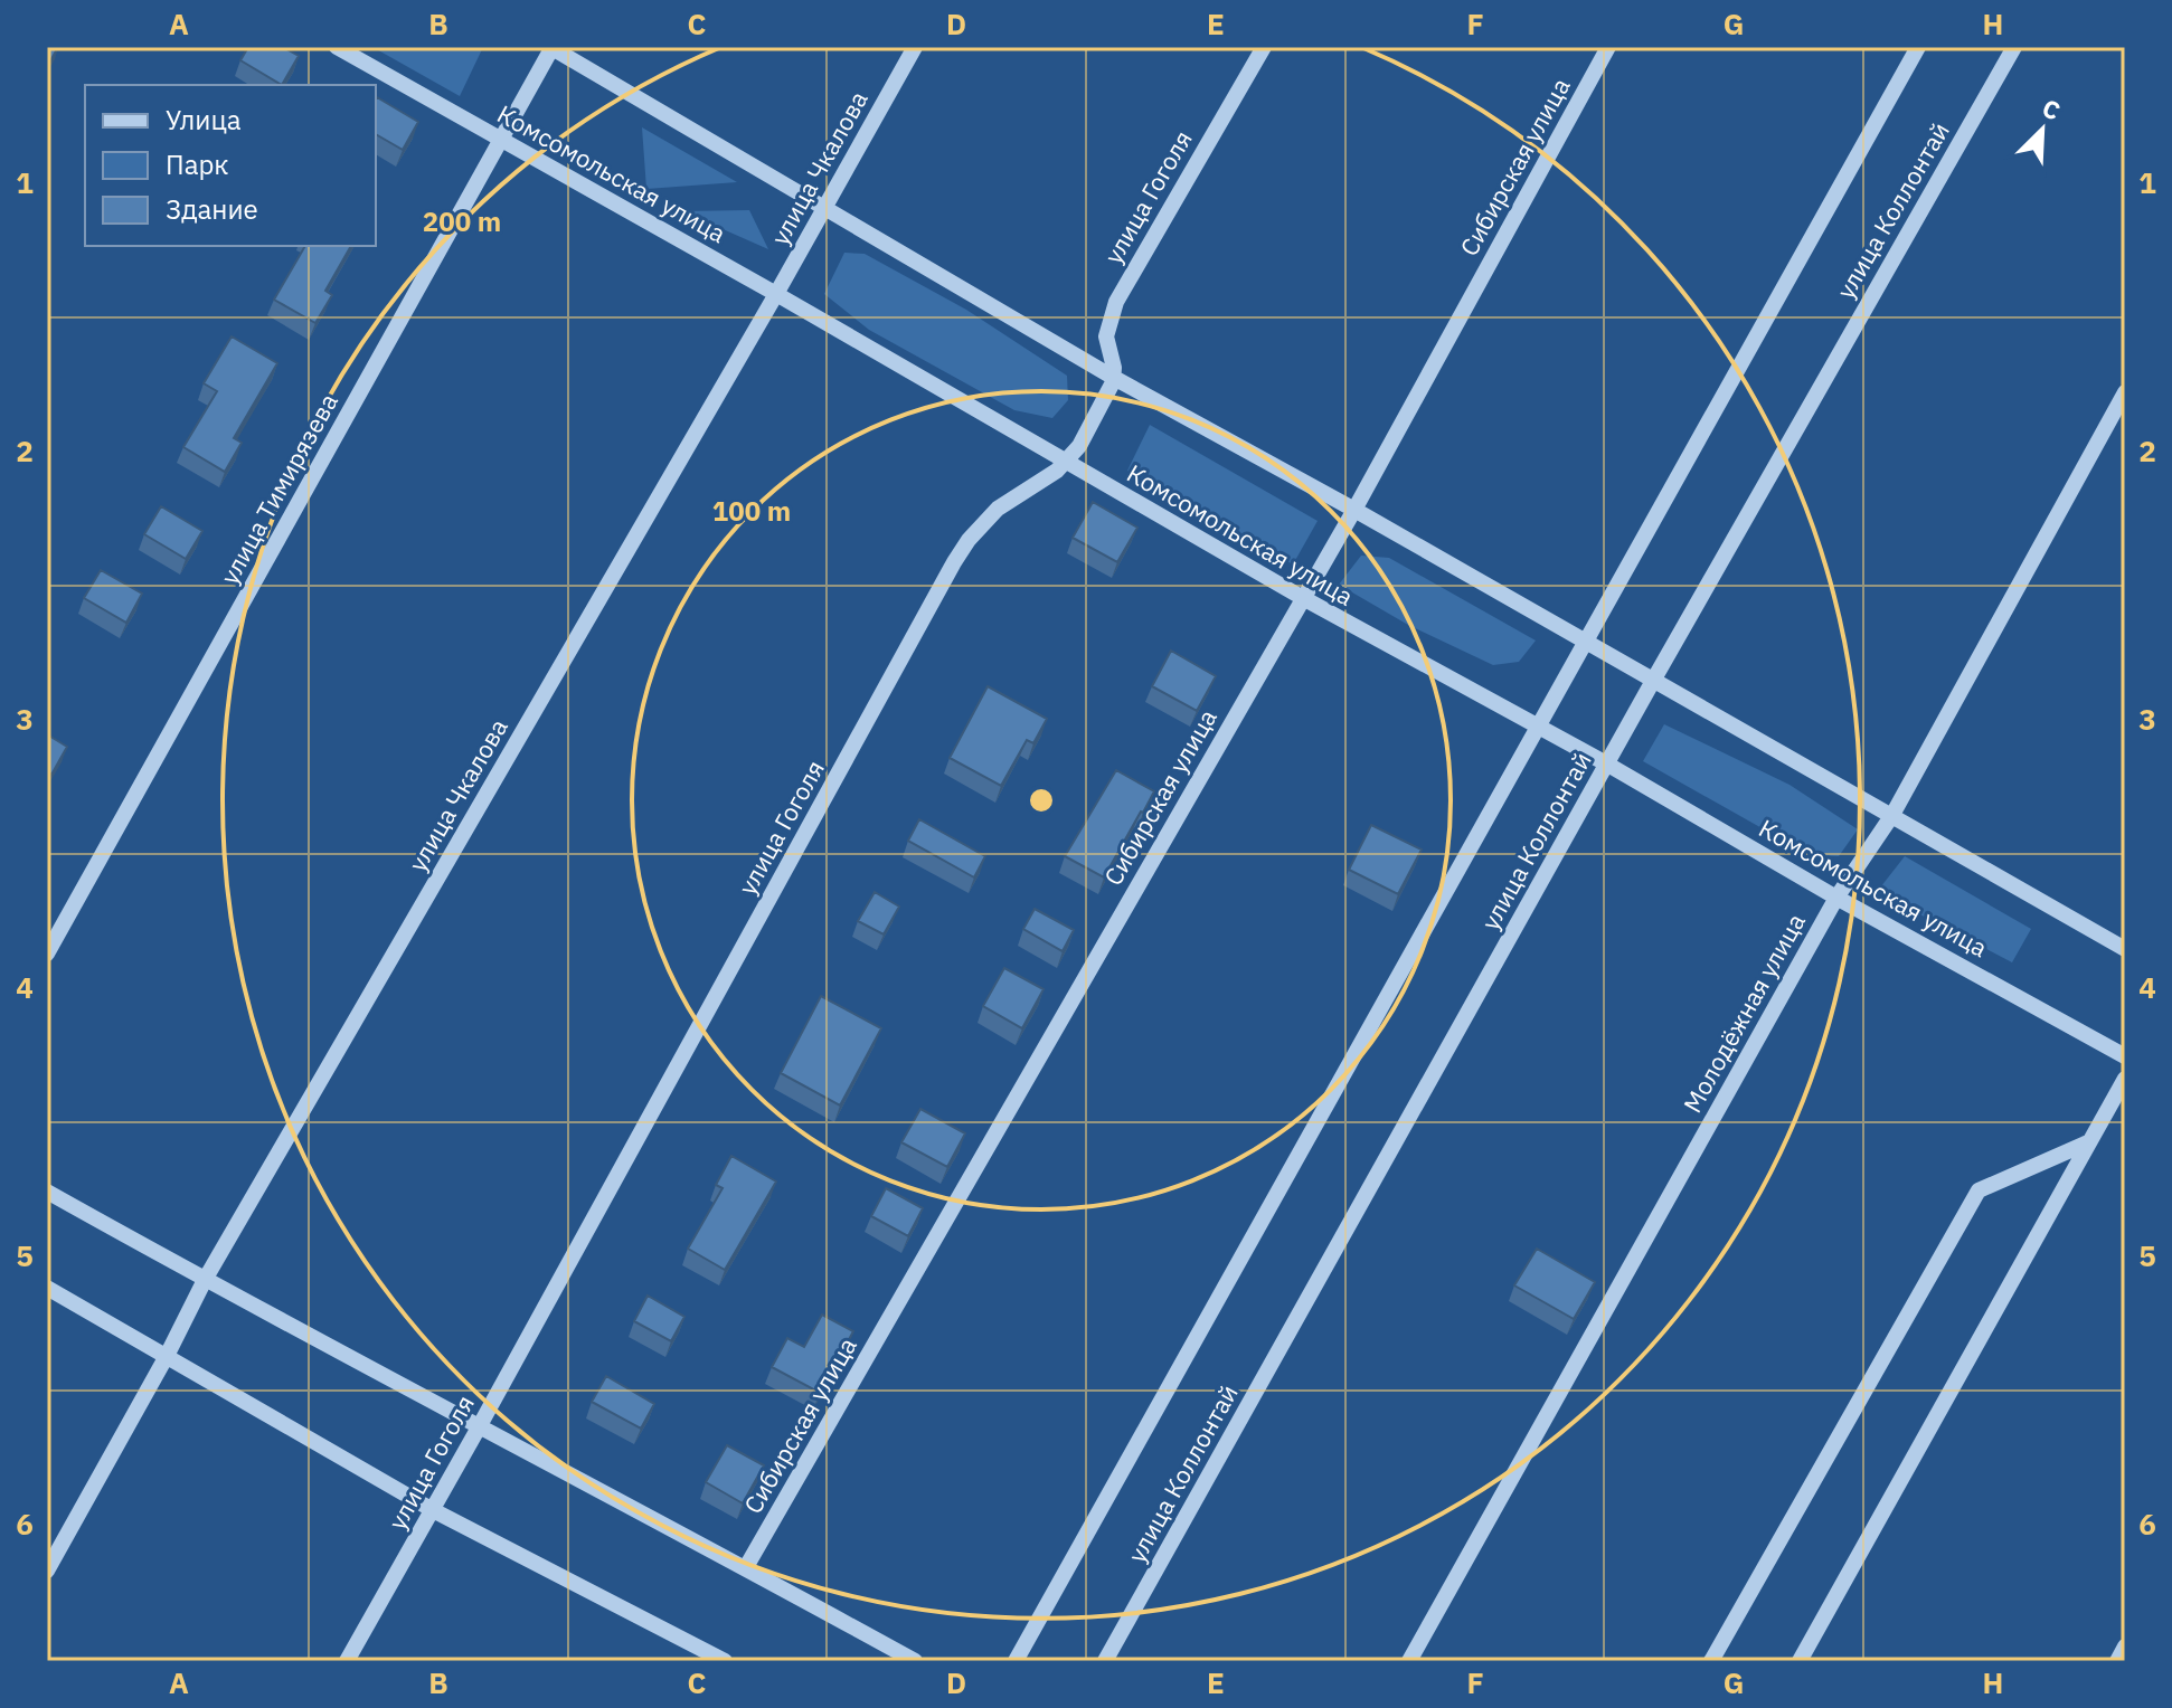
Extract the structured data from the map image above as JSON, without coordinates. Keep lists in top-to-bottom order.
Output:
{
  "streets": {
    "street": [
      "Сибирская улица",
      "улица Чкалова",
      "Комсомольская улица",
      "улица Гоголя",
      "улица Коллонтай",
      "улица Тимирязева",
      "Молодёжная улица"
    ]
  },
  "crossings": [
    ["Сибирская улица", "Комсомольская улица"],
    ["улица Чкалова", "Комсомольская улица"],
    ["Комсомольская улица", "улица Гоголя"],
    ["Комсомольская улица", "улица Коллонтай"],
    ["Комсомольская улица", "улица Тимирязева"],
    ["Комсомольская улица", "Молодёжная улица"]
  ],
  "legend": ["Улица", "Парк", "Здание"],
  "north": "top right",
  "grid": {
    "columns": [
      "A",
      "B",
      "C",
      "D",
      "E",
      "F",
      "G",
      "H"
    ],
    "rows": [
      "1",
      "2",
      "3",
      "4",
      "5",
      "6"
    ]
  },
  "rings": ["200 m", "100 m"]
}
